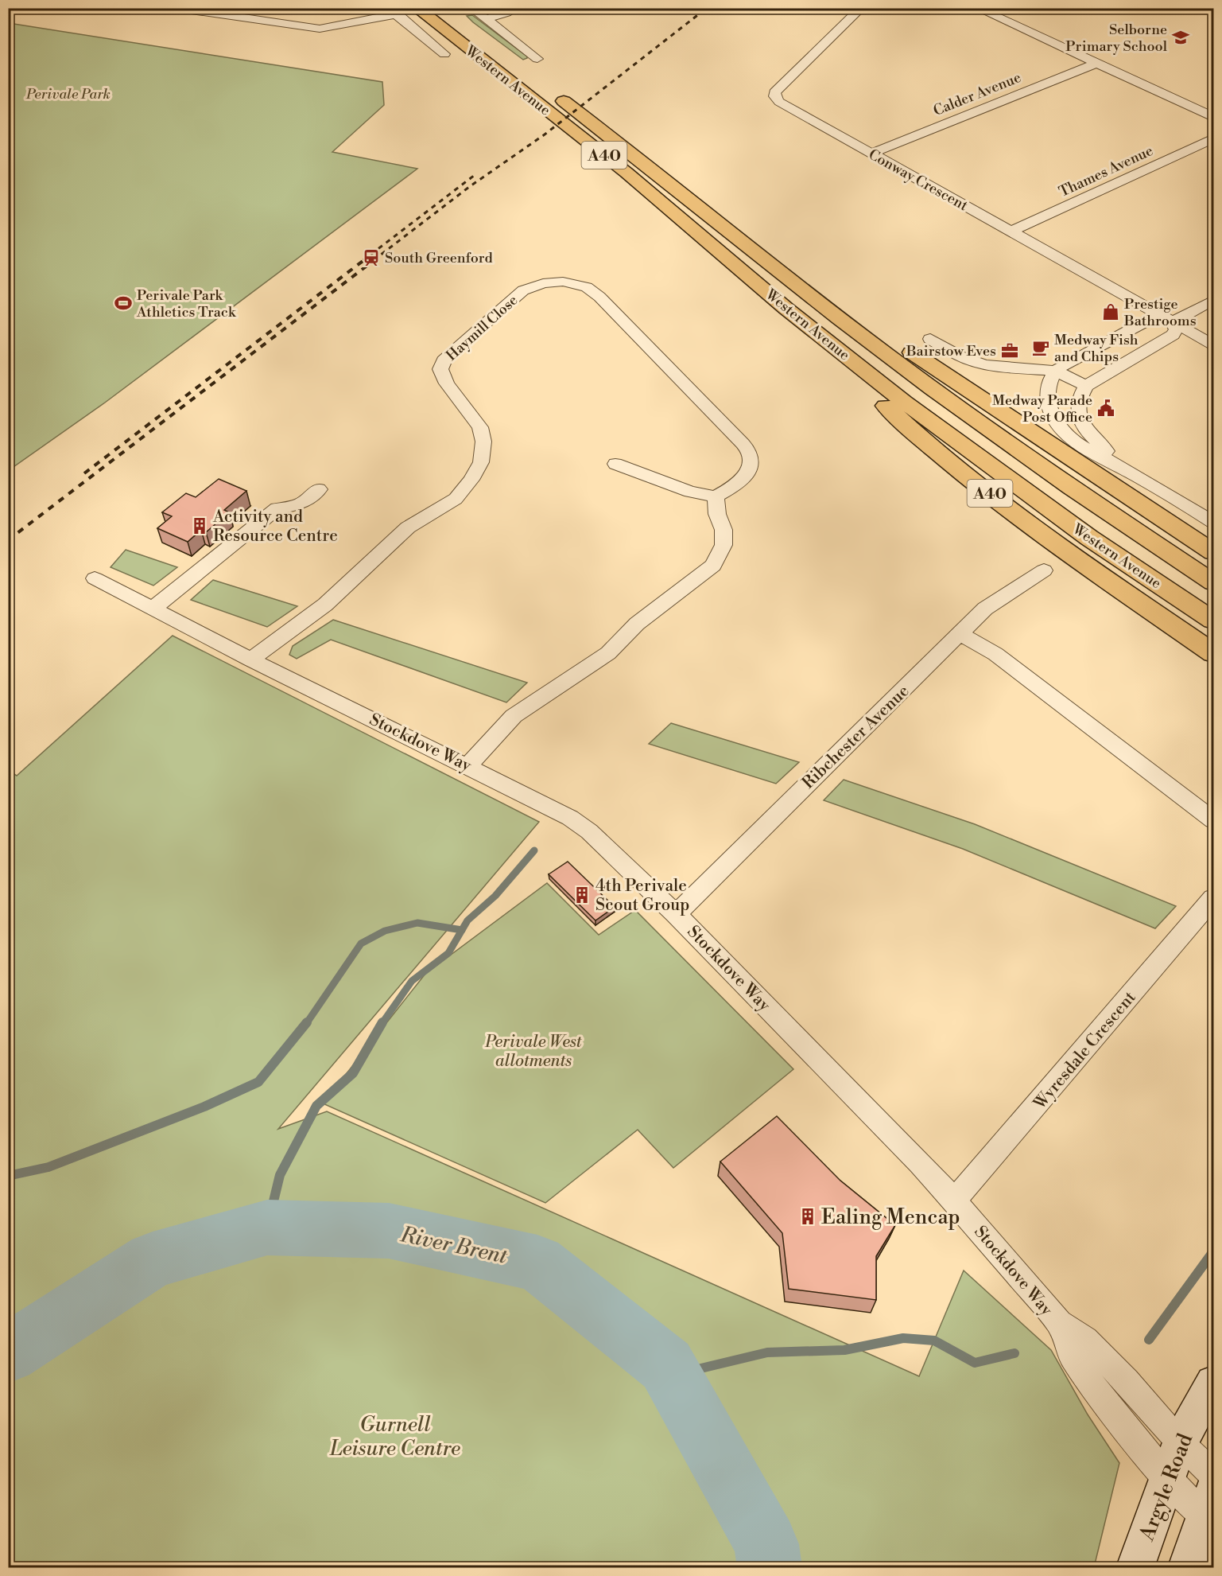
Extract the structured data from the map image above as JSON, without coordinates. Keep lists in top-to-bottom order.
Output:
{
  "streets": {
    "highway": ["Western Avenue", "A40"],
    "main road": ["Argyle Road"],
    "street": [
      "Calder Avenue",
      "Thames Avenue",
      "Conway Crescent",
      "Haymill Close",
      "Ribchester Avenue",
      "Stockdove Way",
      "Wyresdale Crescent"
    ]
  },
  "crossings": [
    ["Western Avenue", "A40"],
    ["Calder Avenue", "Conway Crescent"],
    ["Thames Avenue", "Conway Crescent"],
    ["Haymill Close", "Stockdove Way"],
    ["Ribchester Avenue", "Stockdove Way"],
    ["Stockdove Way", "Wyresdale Crescent"],
    ["Stockdove Way", "Argyle Road"]
  ],
  "water": ["River Brent"],
  "parks": ["Perivale Park", "Perivale West allotments", "Gurnell Leisure Centre"],
  "places": {
    "school or university": ["Selborne Primary School"],
    "station": ["South Greenford"],
    "sports": ["Perivale Park Athletics Track"],
    "shop": ["Prestige Bathrooms"],
    "cafe": ["Medway Fish and Chips"],
    "office": ["Bairstow Eves"],
    "public building": ["Medway Parade Post Office"],
    "building": ["Activity and Resource Centre", "4th Perivale Scout Group", "Ealing Mencap"]
  }
}
